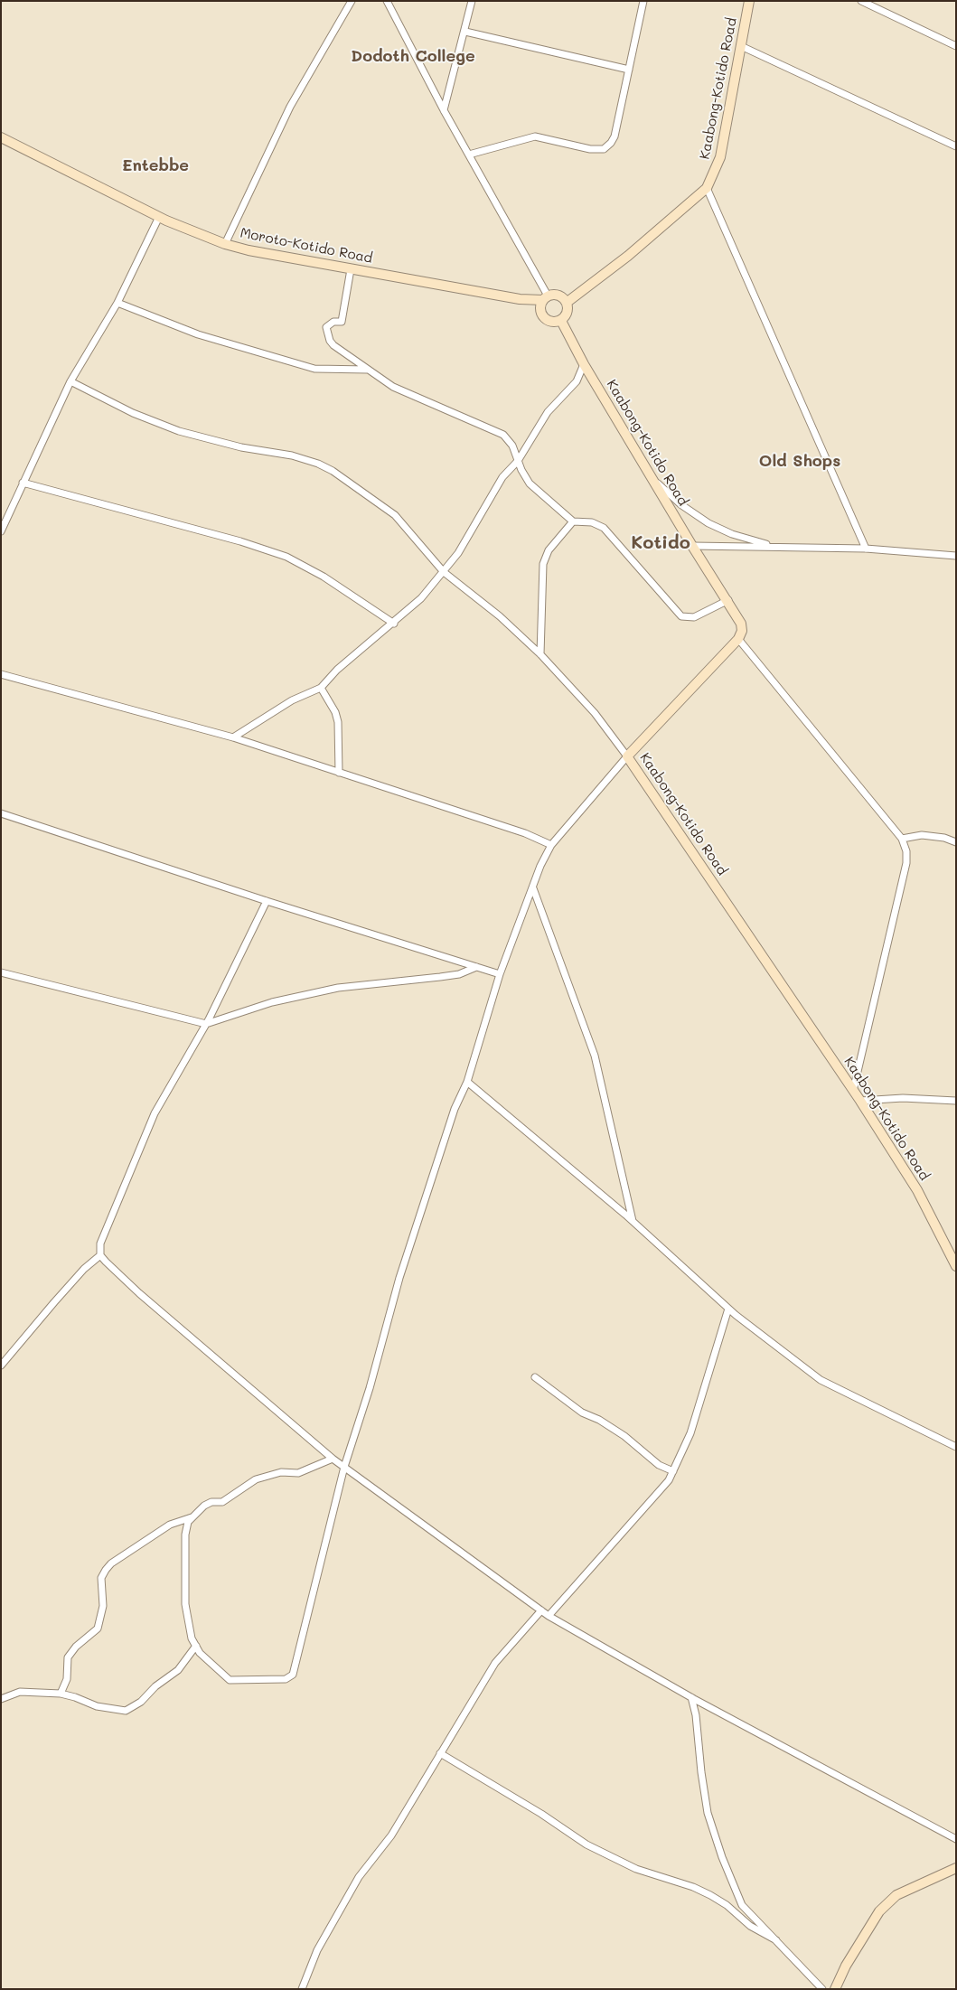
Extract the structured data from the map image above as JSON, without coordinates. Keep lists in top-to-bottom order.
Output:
{
  "streets": {
    "street": ["Kaabong-Kotido Road", "Moroto-Kotido Road"]
  },
  "crossings": [
    ["Kaabong-Kotido Road", "Moroto-Kotido Road"]
  ],
  "districts": [
    "Dodoth College",
    "Entebbe",
    "Old Shops",
    "Kotido"
  ]
}
